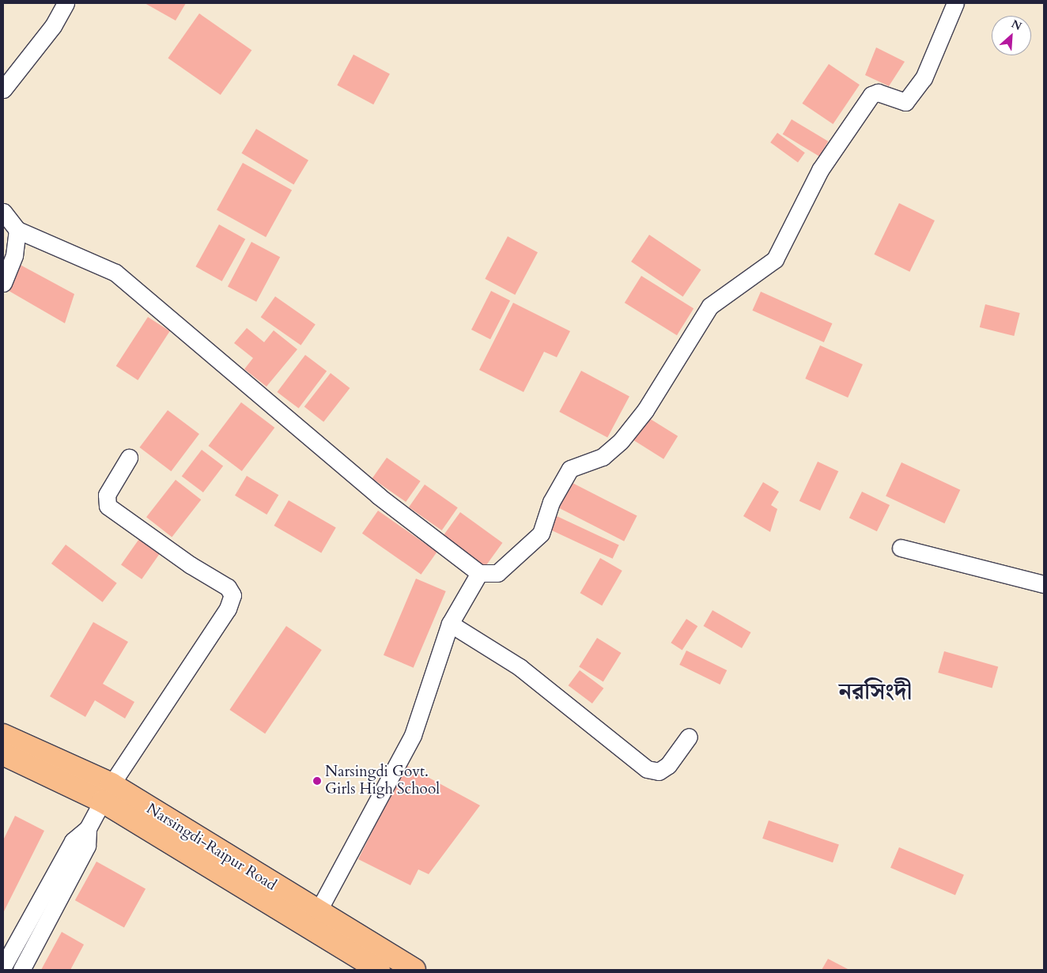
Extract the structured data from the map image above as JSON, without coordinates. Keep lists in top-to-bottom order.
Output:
{
  "streets": {
    "main road": ["Narsingdi-Raipur Road"]
  },
  "districts": ["নরসিংদী"],
  "places": ["Narsingdi Govt. Girls High School"],
  "north": "top right"
}
